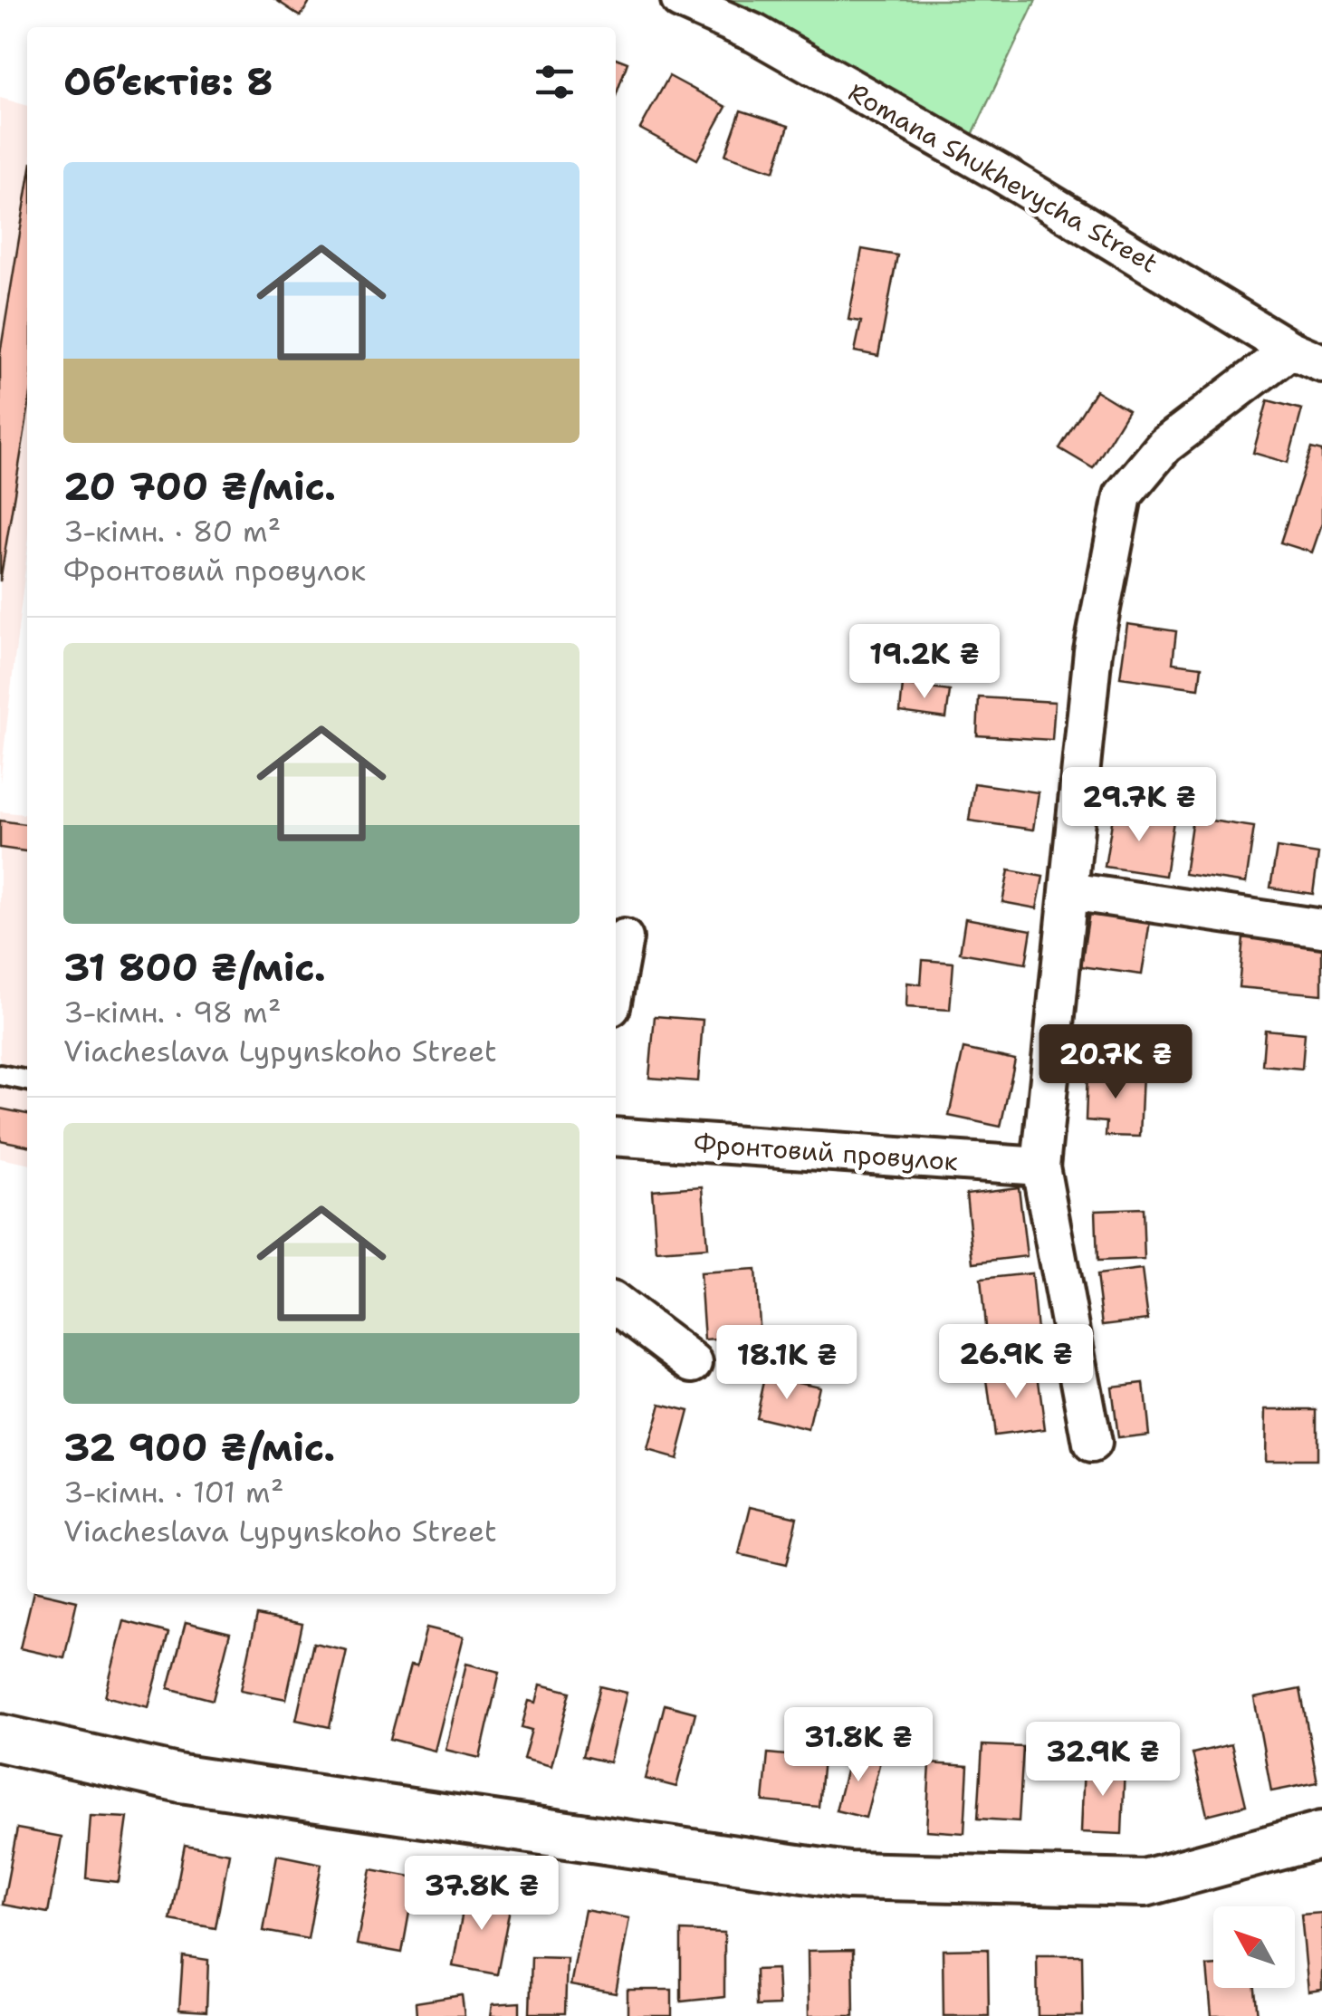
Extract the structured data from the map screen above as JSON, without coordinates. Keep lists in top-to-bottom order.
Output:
{
  "streets": {
    "street": ["Romana Shukhevycha Street", "Фронтовий провулок"]
  },
  "north": "top left",
  "page": {
    "heading": "Об’єктів: 8",
    "list": [
      {
        "name": "20 700 ₴/міс.",
        "note": "3-кімн. · 80 m² · Фронтовий провулок"
      },
      {
        "name": "31 800 ₴/міс.",
        "note": "3-кімн. · 98 m² · Viacheslava Lypynskoho Street"
      },
      {
        "name": "32 900 ₴/міс.",
        "note": "3-кімн. · 101 m² · Viacheslava Lypynskoho Street"
      }
    ],
    "price": [
      "19.2K ₴",
      "29.7K ₴",
      "20.7K ₴",
      "26.9K ₴",
      "18.1K ₴",
      "31.8K ₴",
      "32.9K ₴",
      "37.8K ₴"
    ]
  }
}
